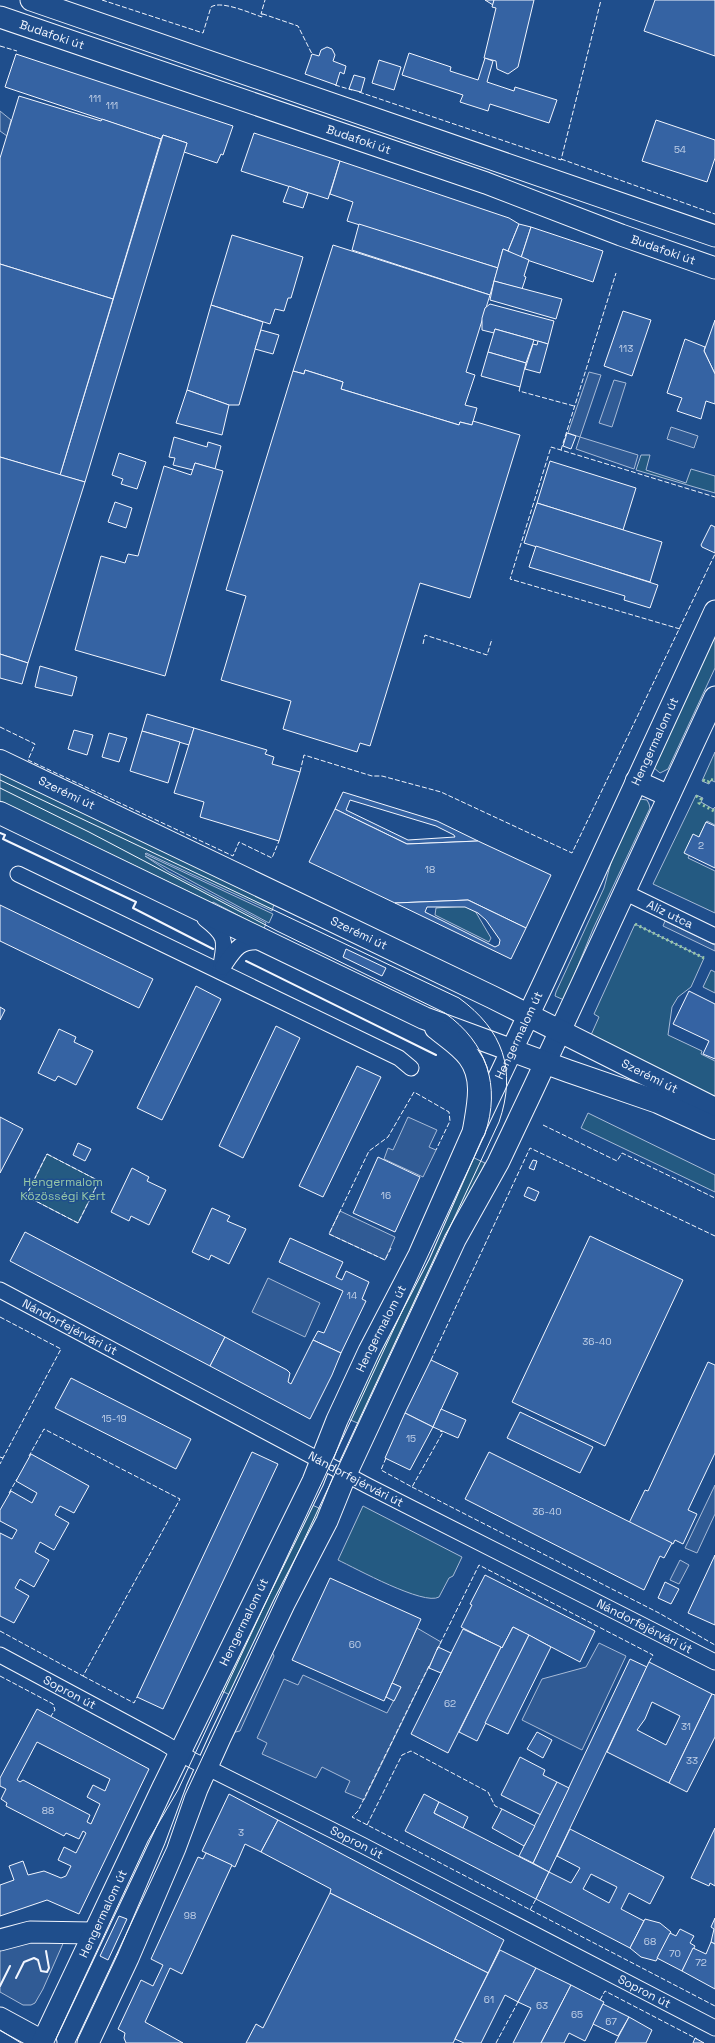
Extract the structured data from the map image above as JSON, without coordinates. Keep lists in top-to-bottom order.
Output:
{
  "streets": {
    "main road": ["Budafoki út", "Hengermalom út", "Szerémi út"],
    "street": ["Alíz utca", "Nándorfejérvári út", "Sopron út"]
  },
  "crossings": [
    ["Hengermalom út", "Szerémi út"],
    ["Hengermalom út", "Nándorfejérvári út"],
    ["Hengermalom út", "Sopron út"]
  ],
  "parks": ["Hengermalom Közösségi Kert"],
  "house_numbers": [
    "111",
    "111",
    "54",
    "113",
    "2",
    "18",
    "16",
    "14",
    "36-40",
    "15-19",
    "15",
    "36-40",
    "60",
    "62",
    "31",
    "33",
    "88",
    "3",
    "98",
    "68",
    "70",
    "72",
    "61",
    "63",
    "65",
    "67"
  ]
}
